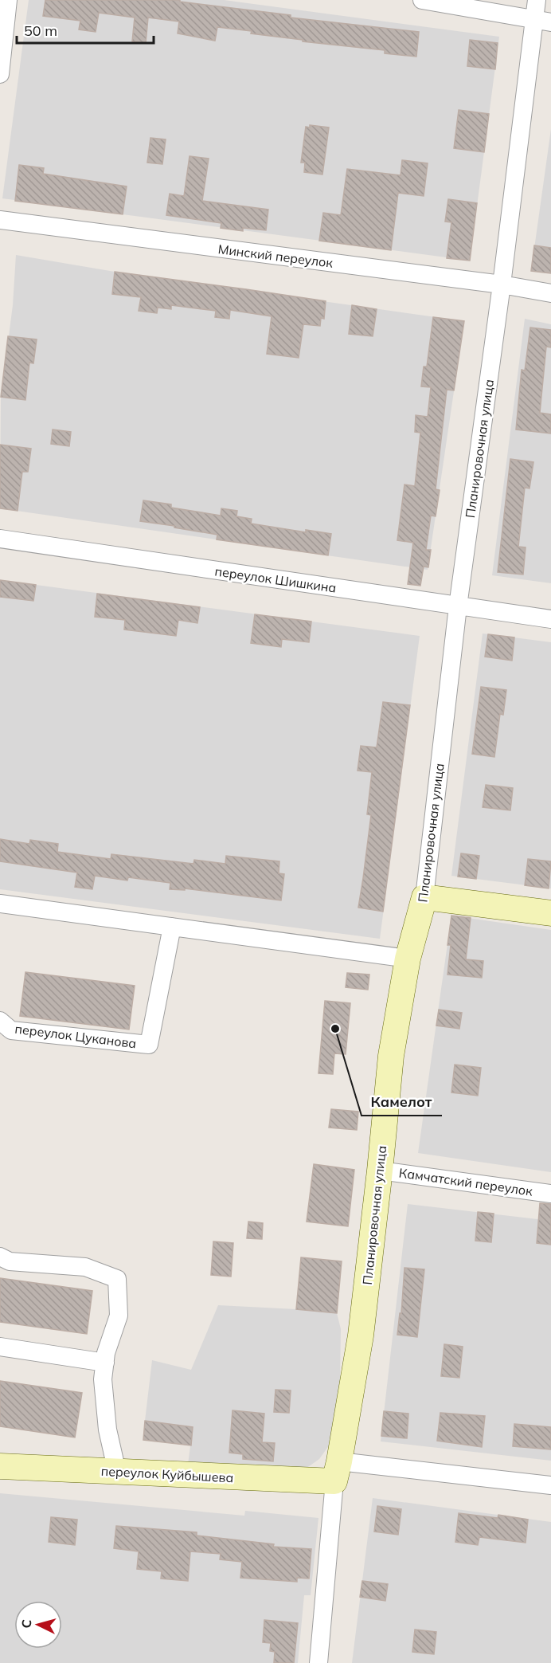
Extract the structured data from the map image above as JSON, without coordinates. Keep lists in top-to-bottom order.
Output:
{
  "streets": {
    "main road": ["Планировочная улица", "переулок Куйбышева"],
    "street": [
      "Минский переулок",
      "переулок Шишкина",
      "переулок Цуканова",
      "Камчатский переулок"
    ]
  },
  "crossings": [
    ["Минский переулок", "Планировочная улица"],
    ["Планировочная улица", "переулок Шишкина"],
    ["Планировочная улица", "Камчатский переулок"],
    ["Планировочная улица", "переулок Куйбышева"]
  ],
  "places": ["Камелот"],
  "scale_bar": "50 m",
  "north": "left"
}
